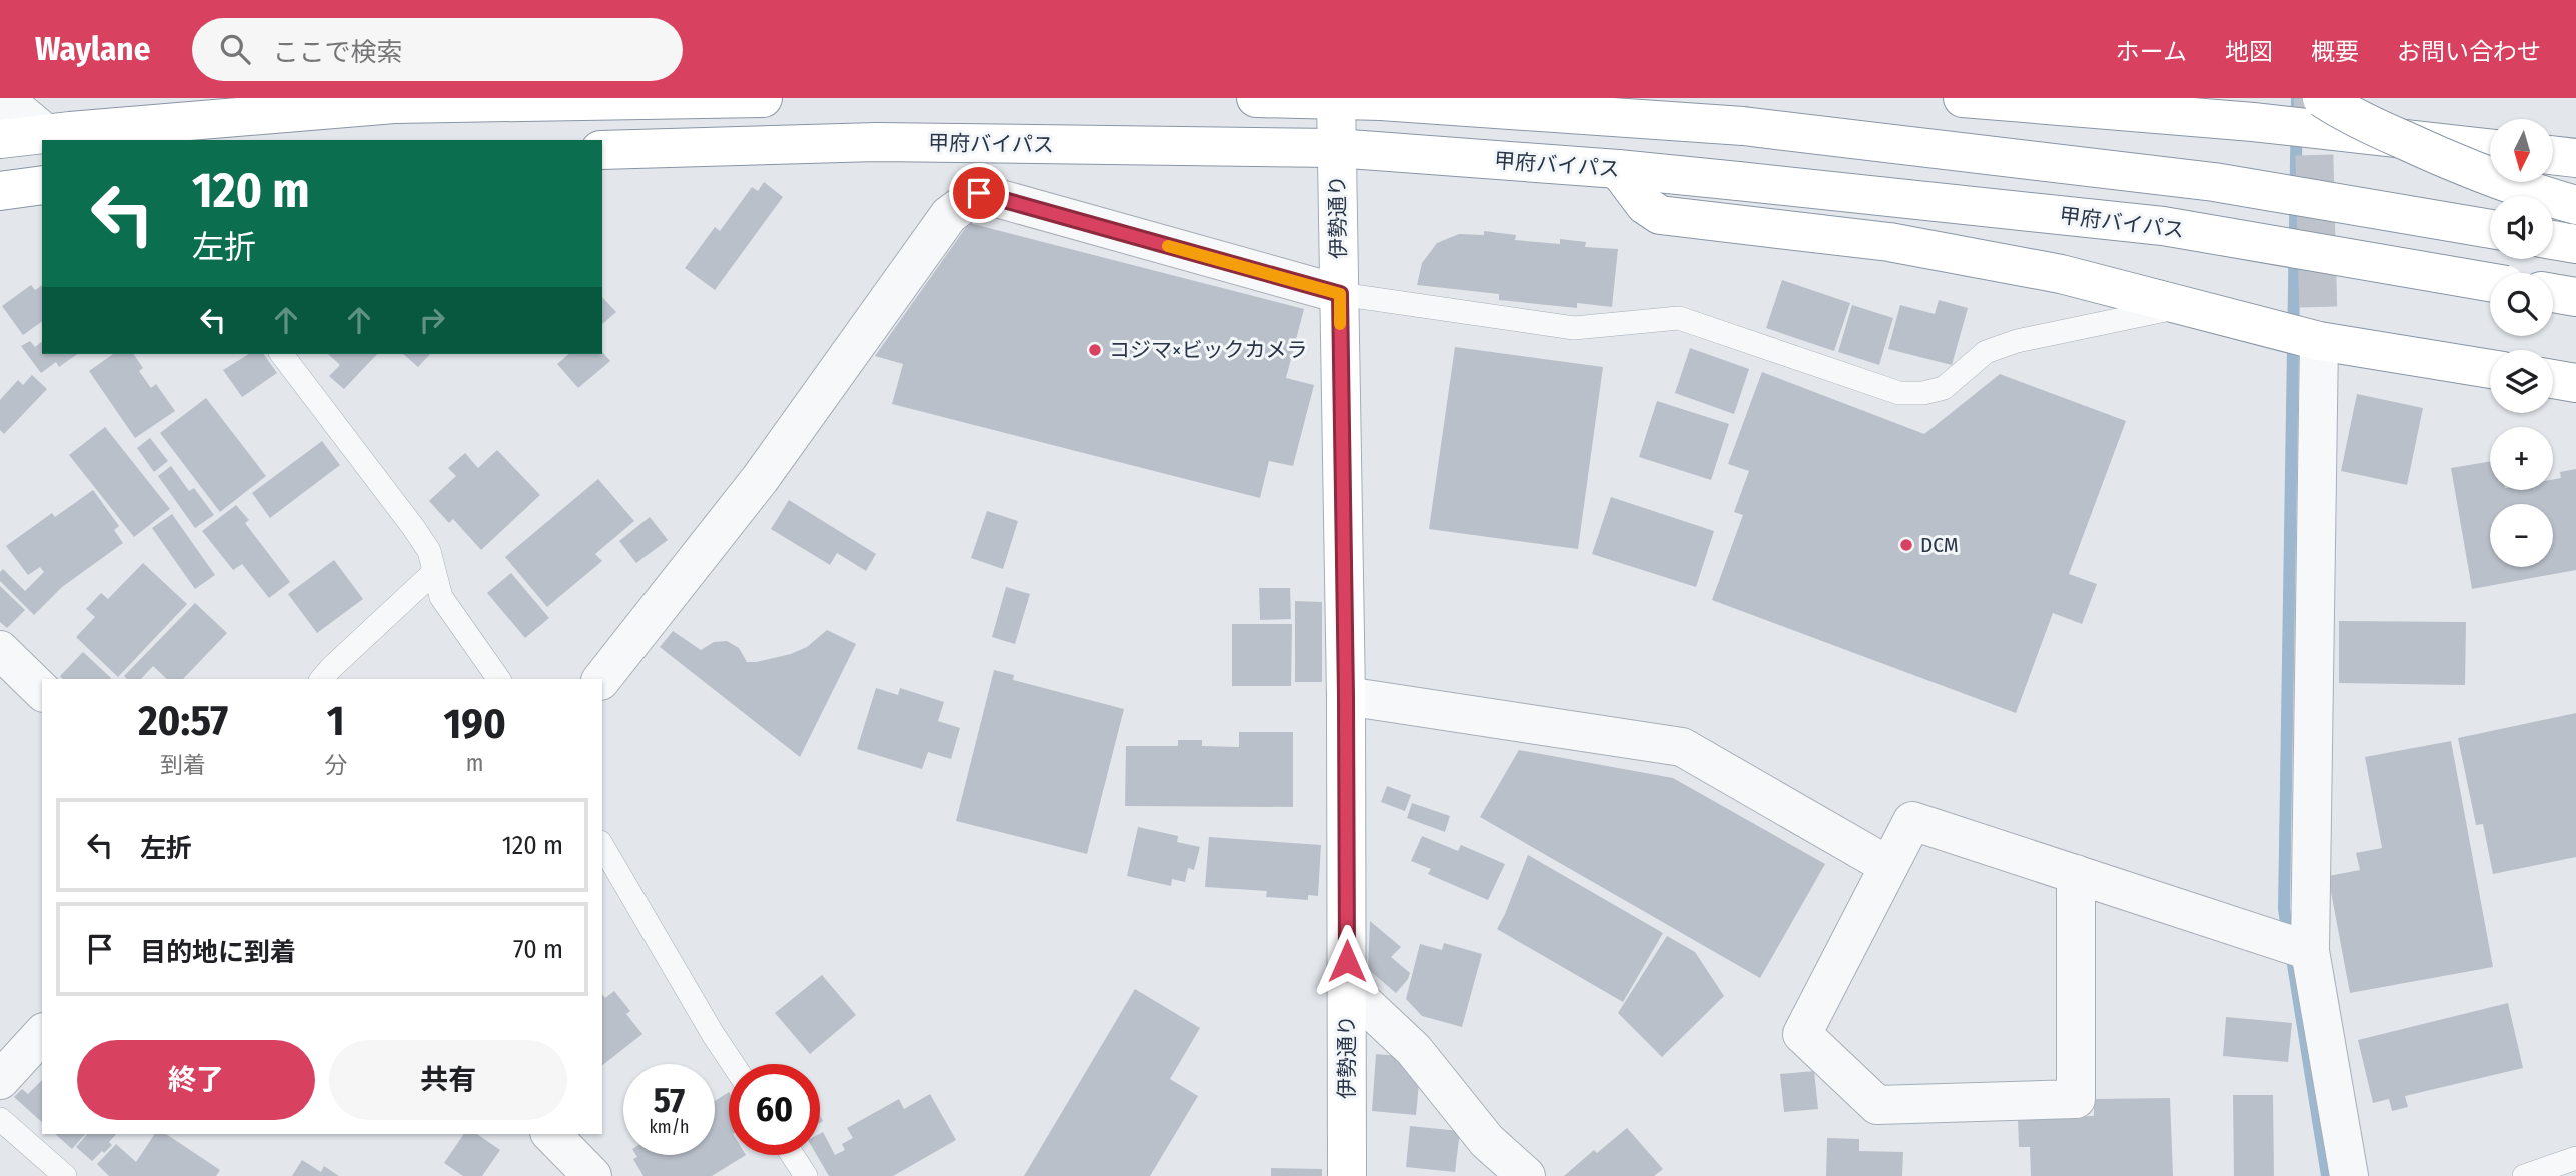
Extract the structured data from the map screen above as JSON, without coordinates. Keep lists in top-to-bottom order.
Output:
{
  "streets": {
    "main road": ["甲府バイパス", "伊勢通り"]
  },
  "crossings": [
    ["甲府バイパス", "伊勢通り"]
  ],
  "places": ["コジマ×ビックカメラ", "DCM"],
  "north": "bottom",
  "page": {
    "header": "Waylane",
    "search": "ここで検索",
    "nav": [
      "ホーム",
      "地図",
      "概要",
      "お問い合わせ"
    ],
    "map_buttons": ["+", "−"],
    "turn": ["120 m", "左折"],
    "eta": [
      "20:57",
      "到着",
      "1",
      "分",
      "190",
      "m"
    ],
    "list": [
      {
        "name": "左折",
        "value": "120 m"
      },
      {
        "name": "目的地に到着",
        "value": "70 m"
      }
    ],
    "buttons": ["終了", "共有"],
    "speed": "57 km/h",
    "limit": "60"
  }
}
